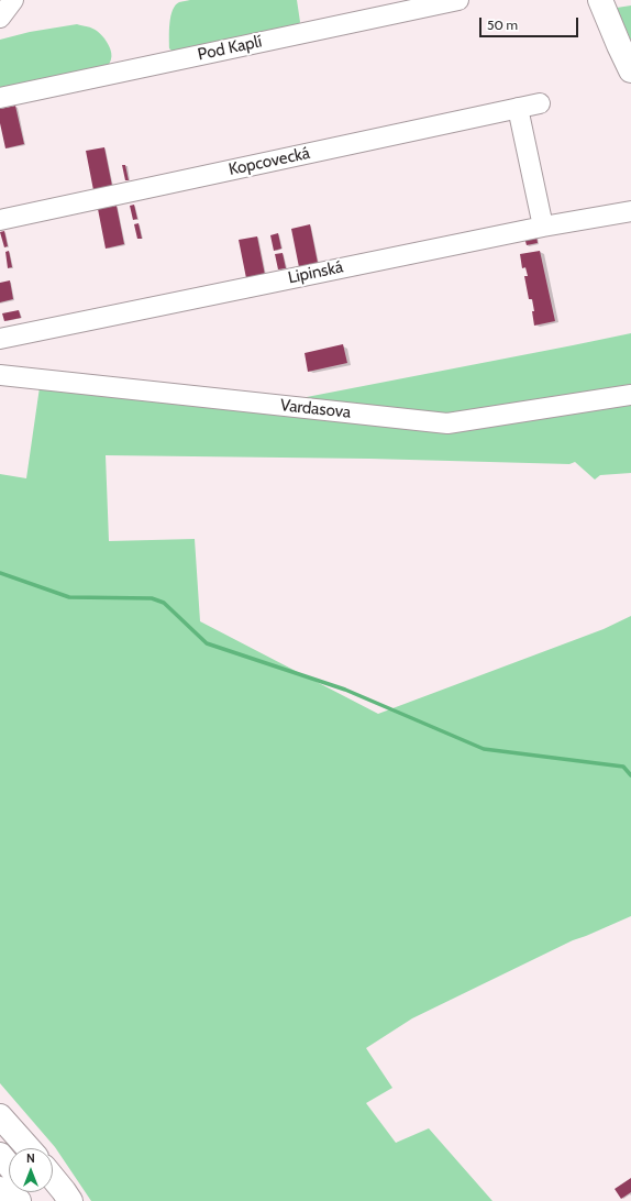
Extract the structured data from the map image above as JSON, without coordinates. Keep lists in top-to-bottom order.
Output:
{
  "streets": {
    "street": [
      "Pod Kaplí",
      "Kopcovecká",
      "Lipinská",
      "Vardasova"
    ]
  },
  "scale_bar": "50 m",
  "north": "top"
}
